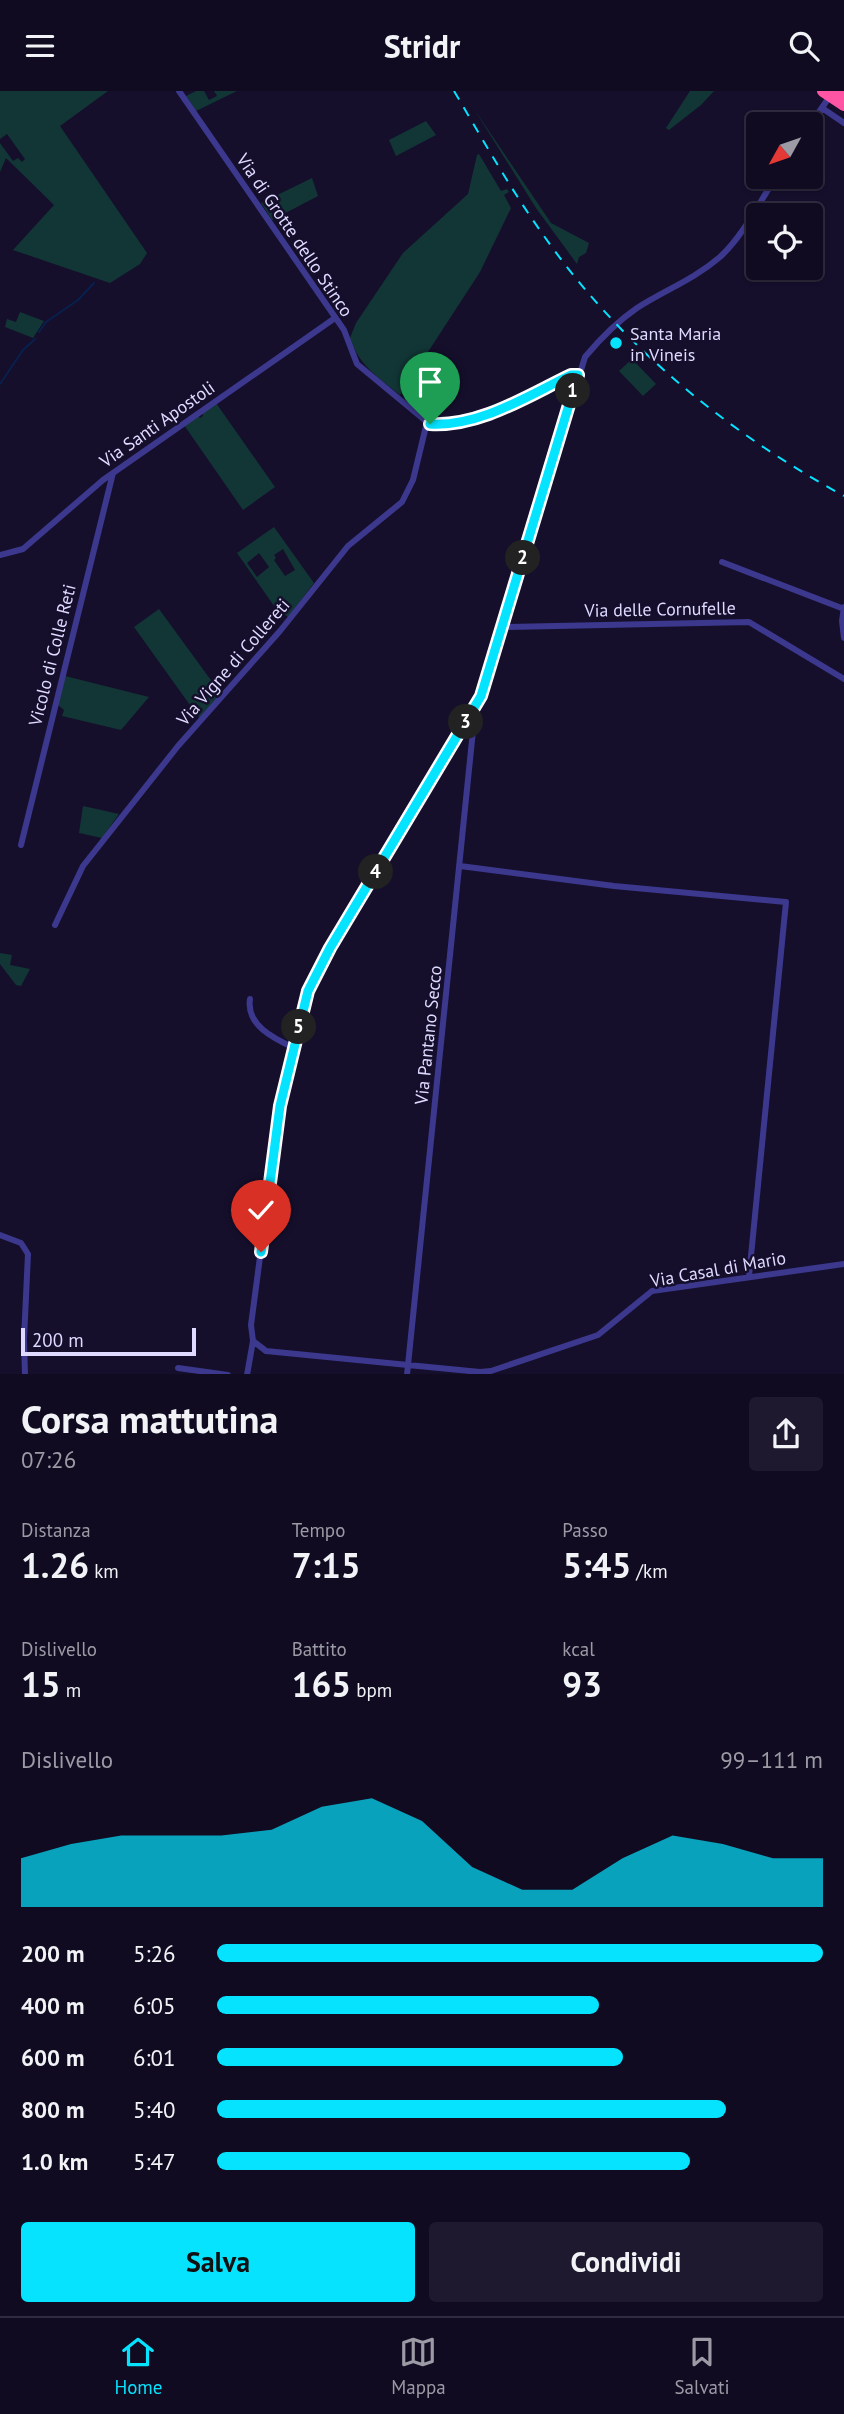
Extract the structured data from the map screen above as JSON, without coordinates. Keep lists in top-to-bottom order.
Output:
{
  "streets": {
    "street": [
      "Via di Grotte dello Stinco",
      "Via Santi Apostoli",
      "Via delle Cornufelle",
      "Vicolo di Colle Reti",
      "Via Vigne di Collereti",
      "Via Pantano Secco",
      "Via Casal di Mario"
    ]
  },
  "crossings": [
    ["Via di Grotte dello Stinco", "Via Santi Apostoli"],
    ["Via di Grotte dello Stinco", "Via Vigne di Collereti"],
    ["Via Santi Apostoli", "Vicolo di Colle Reti"],
    ["Via Pantano Secco", "Via Casal di Mario"]
  ],
  "places": ["Santa Maria in Vineis"],
  "scale_bar": "200 m",
  "north": "bottom left",
  "page": {
    "header": "Stridr",
    "pins": [
      "1",
      "2",
      "3",
      "4",
      "5"
    ],
    "scale": "200 m",
    "heading": ["Corsa mattutina", "07:26"],
    "stats": [
      ["Distanza", "1.26 km"],
      ["Tempo", "7:15"],
      ["Passo", "5:45 /km"],
      ["Dislivello", "15 m"],
      ["Battito", "165 bpm"],
      ["kcal", "93"]
    ],
    "chart": ["Dislivello", "99–111 m"],
    "list": [
      {
        "name": "200 m",
        "note": "5:26"
      },
      {
        "name": "400 m",
        "note": "6:05"
      },
      {
        "name": "600 m",
        "note": "6:01"
      },
      {
        "name": "800 m",
        "note": "5:40"
      },
      {
        "name": "1.0 km",
        "note": "5:47"
      }
    ],
    "buttons": ["Salva", "Condividi"],
    "tabs": ["Home", "Mappa", "Salvati"]
  }
}
